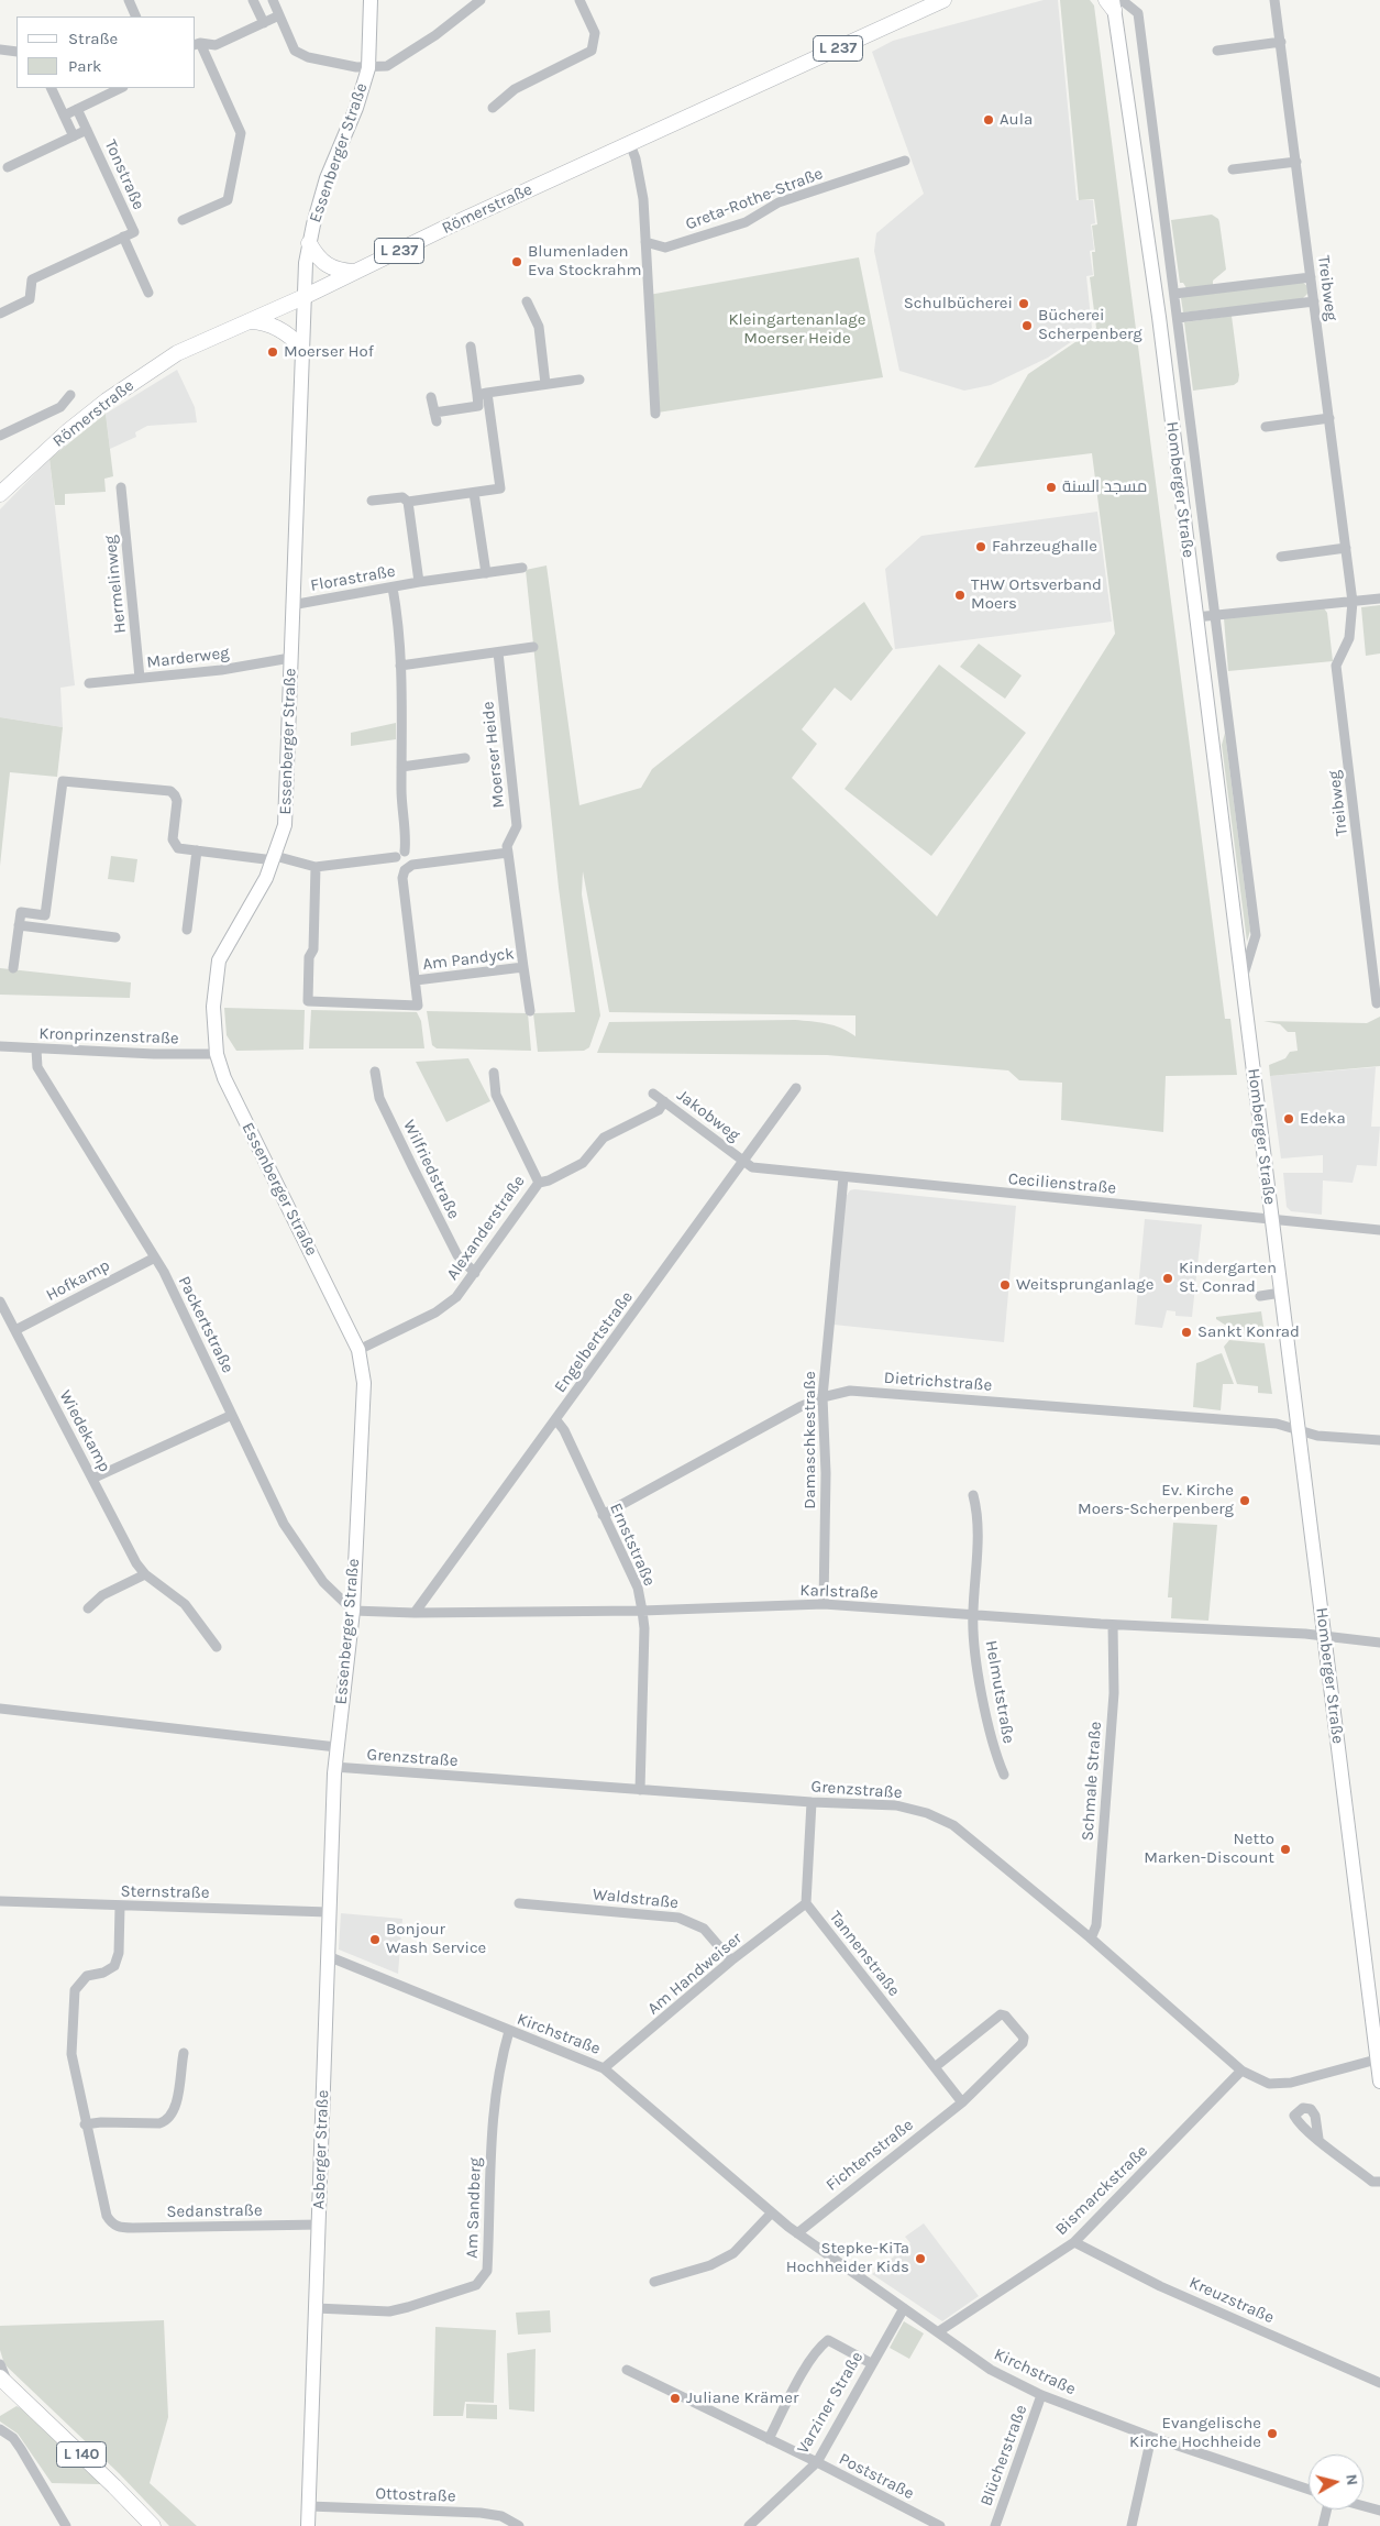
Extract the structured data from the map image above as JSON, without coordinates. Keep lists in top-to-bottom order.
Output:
{
  "streets": {
    "main road": ["L 237", "Römerstraße", "L 140"],
    "street": [
      "Essenberger Straße",
      "Tonstraße",
      "Greta-Rothe-Straße",
      "Treibweg",
      "Homberger Straße",
      "Florastraße",
      "Hermelinweg",
      "Marderweg",
      "Moerser Heide",
      "Am Pandyck",
      "Kronprinzenstraße",
      "Jakobweg",
      "Wilfriedstraße",
      "Cecilienstraße",
      "Alexanderstraße",
      "Hofkamp",
      "Packertstraße",
      "Engelbertstraße",
      "Dietrichstraße",
      "Wiedekamp",
      "Damaschkestraße",
      "Ernststraße",
      "Karlstraße",
      "Helmutstraße",
      "Grenzstraße",
      "Schmale Straße",
      "Sternstraße",
      "Waldstraße",
      "Tannenstraße",
      "Am Handweiser",
      "Kirchstraße",
      "Asberger Straße",
      "Fichtenstraße",
      "Bismarckstraße",
      "Am Sandberg",
      "Sedanstraße",
      "Kreuzstraße",
      "Varziner Straße",
      "Blücherstraße",
      "Poststraße",
      "Ottostraße"
    ]
  },
  "crossings": [
    ["Essenberger Straße", "Römerstraße"],
    ["Essenberger Straße", "Florastraße"],
    ["Essenberger Straße", "Marderweg"],
    ["Essenberger Straße", "Kronprinzenstraße"],
    ["Essenberger Straße", "Alexanderstraße"],
    ["Essenberger Straße", "Packertstraße"],
    ["Essenberger Straße", "Karlstraße"],
    ["Essenberger Straße", "Grenzstraße"],
    ["Essenberger Straße", "Asberger Straße"],
    ["Homberger Straße", "Cecilienstraße"],
    ["Homberger Straße", "Dietrichstraße"],
    ["Homberger Straße", "Karlstraße"],
    ["Homberger Straße", "Grenzstraße"],
    ["Hermelinweg", "Marderweg"],
    ["Moerser Heide", "Am Pandyck"],
    ["Kronprinzenstraße", "Packertstraße"],
    ["Jakobweg", "Cecilienstraße"],
    ["Jakobweg", "Engelbertstraße"],
    ["Wilfriedstraße", "Alexanderstraße"],
    ["Cecilienstraße", "Engelbertstraße"],
    ["Cecilienstraße", "Damaschkestraße"],
    ["Hofkamp", "Packertstraße"],
    ["Hofkamp", "Wiedekamp"],
    ["Packertstraße", "Karlstraße"],
    ["Engelbertstraße", "Ernststraße"],
    ["Engelbertstraße", "Karlstraße"],
    ["Dietrichstraße", "Damaschkestraße"],
    ["Dietrichstraße", "Ernststraße"],
    ["Damaschkestraße", "Karlstraße"],
    ["Ernststraße", "Karlstraße"],
    ["Ernststraße", "Grenzstraße"],
    ["Karlstraße", "Helmutstraße"],
    ["Karlstraße", "Schmale Straße"],
    ["Grenzstraße", "Schmale Straße"],
    ["Grenzstraße", "Tannenstraße"],
    ["Grenzstraße", "Asberger Straße"],
    ["Grenzstraße", "Bismarckstraße"],
    ["Sternstraße", "Asberger Straße"],
    ["Waldstraße", "Am Handweiser"],
    ["Tannenstraße", "Am Handweiser"],
    ["Tannenstraße", "Fichtenstraße"],
    ["Am Handweiser", "Kirchstraße"],
    ["Kirchstraße", "Asberger Straße"],
    ["Kirchstraße", "Fichtenstraße"],
    ["Kirchstraße", "Bismarckstraße"],
    ["Kirchstraße", "Am Sandberg"],
    ["Kirchstraße", "Varziner Straße"],
    ["Kirchstraße", "Blücherstraße"],
    ["Asberger Straße", "Am Sandberg"],
    ["Asberger Straße", "Sedanstraße"],
    ["Asberger Straße", "Ottostraße"],
    ["Bismarckstraße", "Kreuzstraße"],
    ["Varziner Straße", "Poststraße"]
  ],
  "parks": ["Kleingartenanlage Moerser Heide"],
  "places": [
    "Aula",
    "Blumenladen Eva Stockrahm",
    "Schulbücherei",
    "Bücherei Scherpenberg",
    "Moerser Hof",
    "مسجد السنة",
    "Fahrzeughalle",
    "THW Ortsverband Moers",
    "Edeka",
    "Kindergarten St. Conrad",
    "Weitsprunganlage",
    "Sankt Konrad",
    "Ev. Kirche Moers-Scherpenberg",
    "Netto Marken-Discount",
    "Bonjour Wash Service",
    "Stepke-KiTa Hochheider Kids",
    "Juliane Krämer",
    "Evangelische Kirche Hochheide"
  ],
  "legend": ["Straße", "Park"],
  "north": "right"
}
